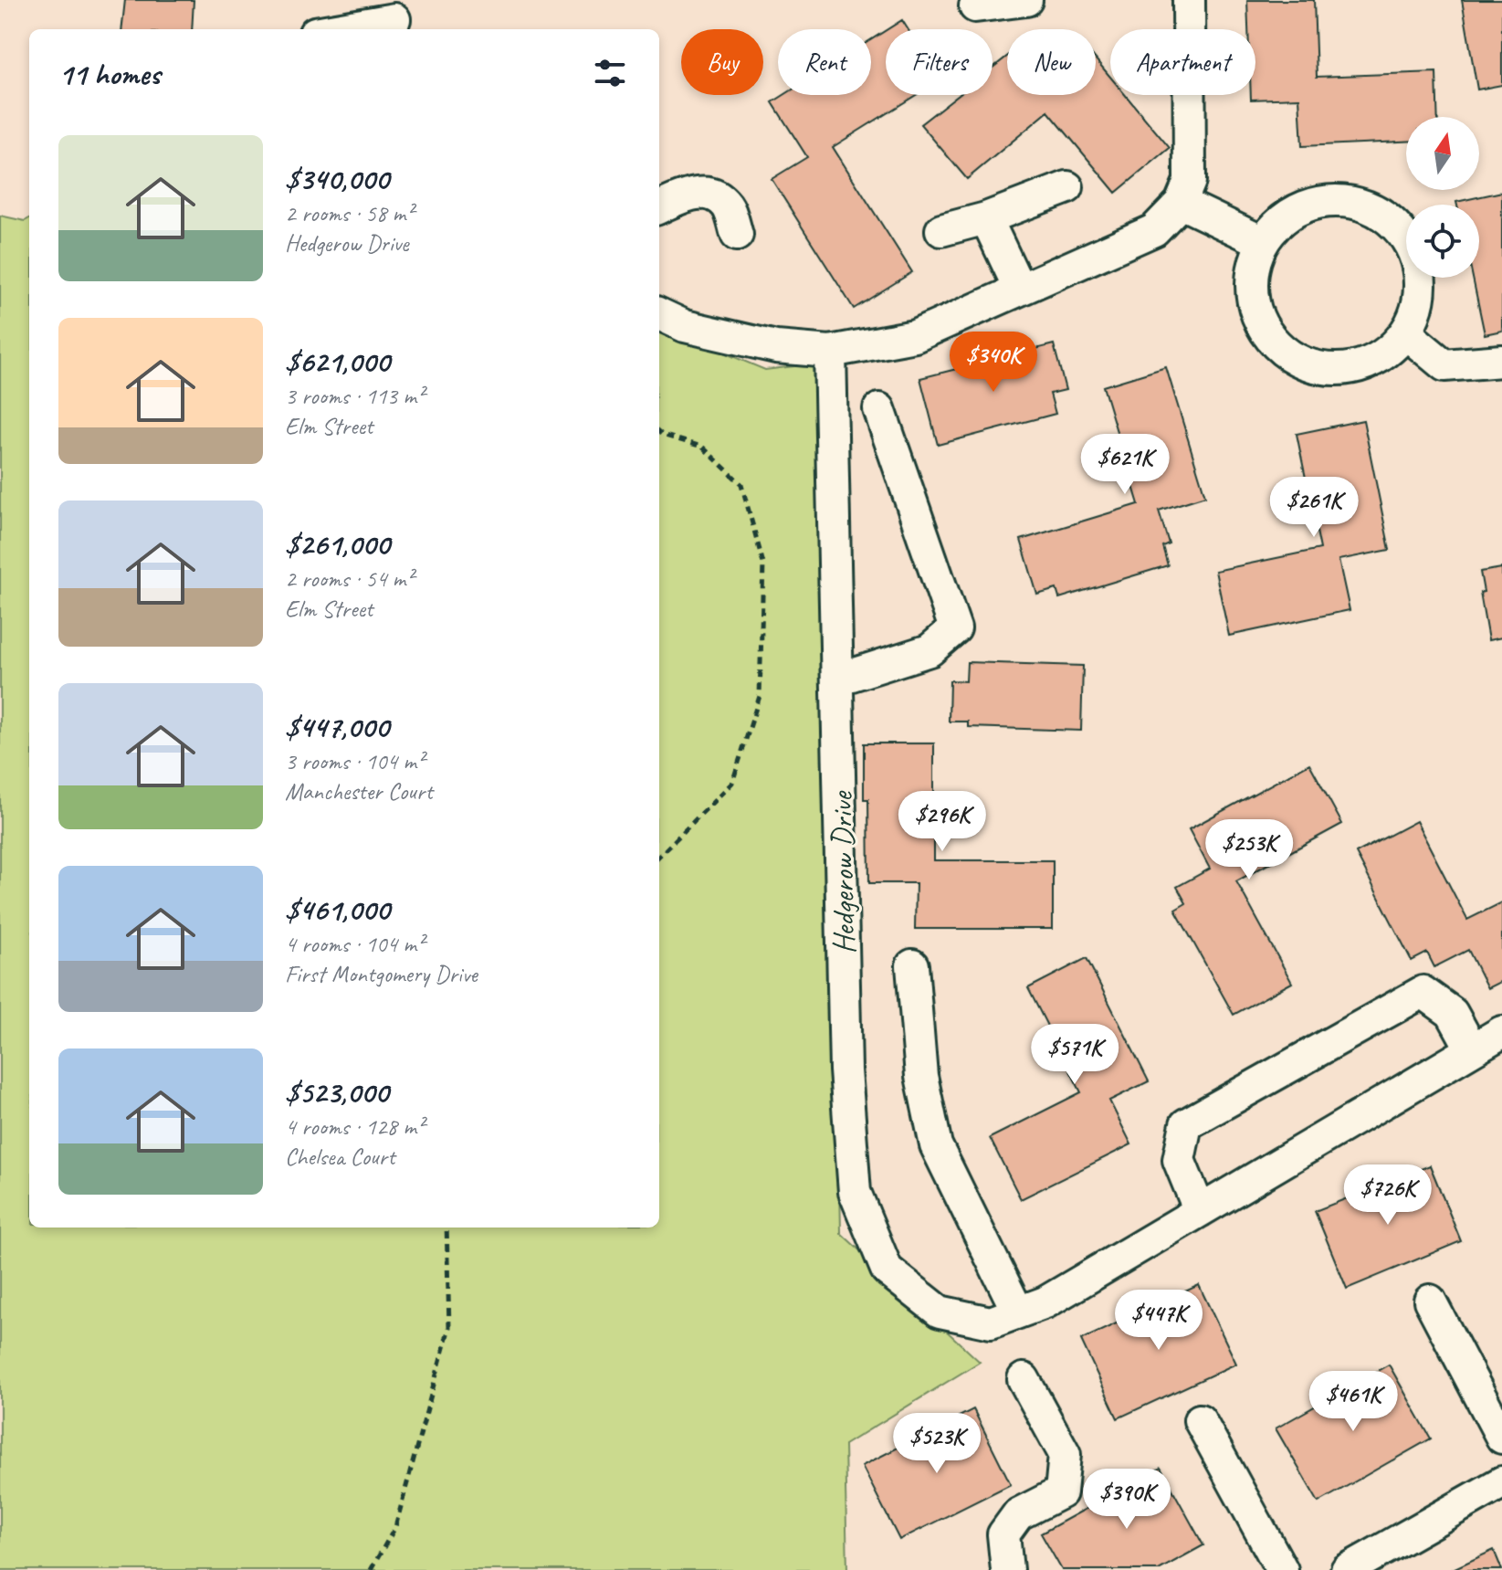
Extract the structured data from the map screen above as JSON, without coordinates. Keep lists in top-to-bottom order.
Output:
{
  "streets": {
    "street": ["Hedgerow Drive"]
  },
  "north": "top",
  "page": {
    "chip": [
      "Buy",
      "Rent",
      "Filters",
      "New",
      "Apartment"
    ],
    "heading": "11 homes",
    "list": [
      {
        "name": "$340,000",
        "note": "2 rooms · 58 m² · Hedgerow Drive"
      },
      {
        "name": "$621,000",
        "note": "3 rooms · 113 m² · Elm Street"
      },
      {
        "name": "$261,000",
        "note": "2 rooms · 54 m² · Elm Street"
      },
      {
        "name": "$447,000",
        "note": "3 rooms · 104 m² · Manchester Court"
      },
      {
        "name": "$461,000",
        "note": "4 rooms · 104 m² · First Montgomery Drive"
      },
      {
        "name": "$523,000",
        "note": "4 rooms · 128 m² · Chelsea Court"
      }
    ],
    "price": [
      "$340K",
      "$621K",
      "$261K",
      "$296K",
      "$253K",
      "$571K",
      "$726K",
      "$447K",
      "$461K",
      "$523K",
      "$390K"
    ]
  }
}
